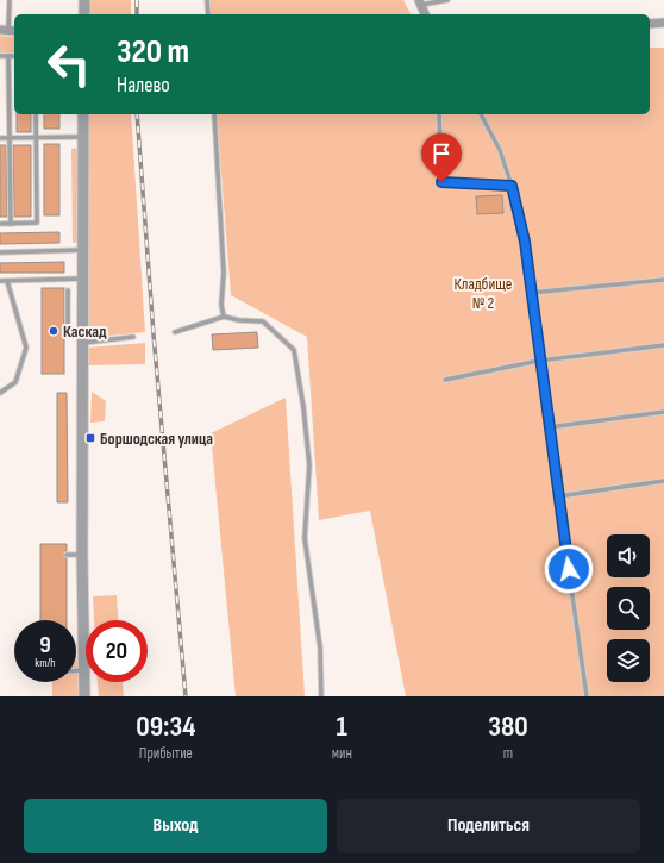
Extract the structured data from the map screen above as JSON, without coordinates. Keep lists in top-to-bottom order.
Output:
{
  "parks": ["Кладбище № 2"],
  "places": {
    "other": ["Каскад"],
    "transit": ["Боршодская улица"]
  },
  "page": {
    "turn": ["320 m", "Налево"],
    "speed": "9 km/h",
    "limit": "20",
    "eta": [
      "09:34",
      "Прибытие",
      "1",
      "мин",
      "380",
      "m"
    ],
    "buttons": ["Выход", "Поделиться"]
  }
}
